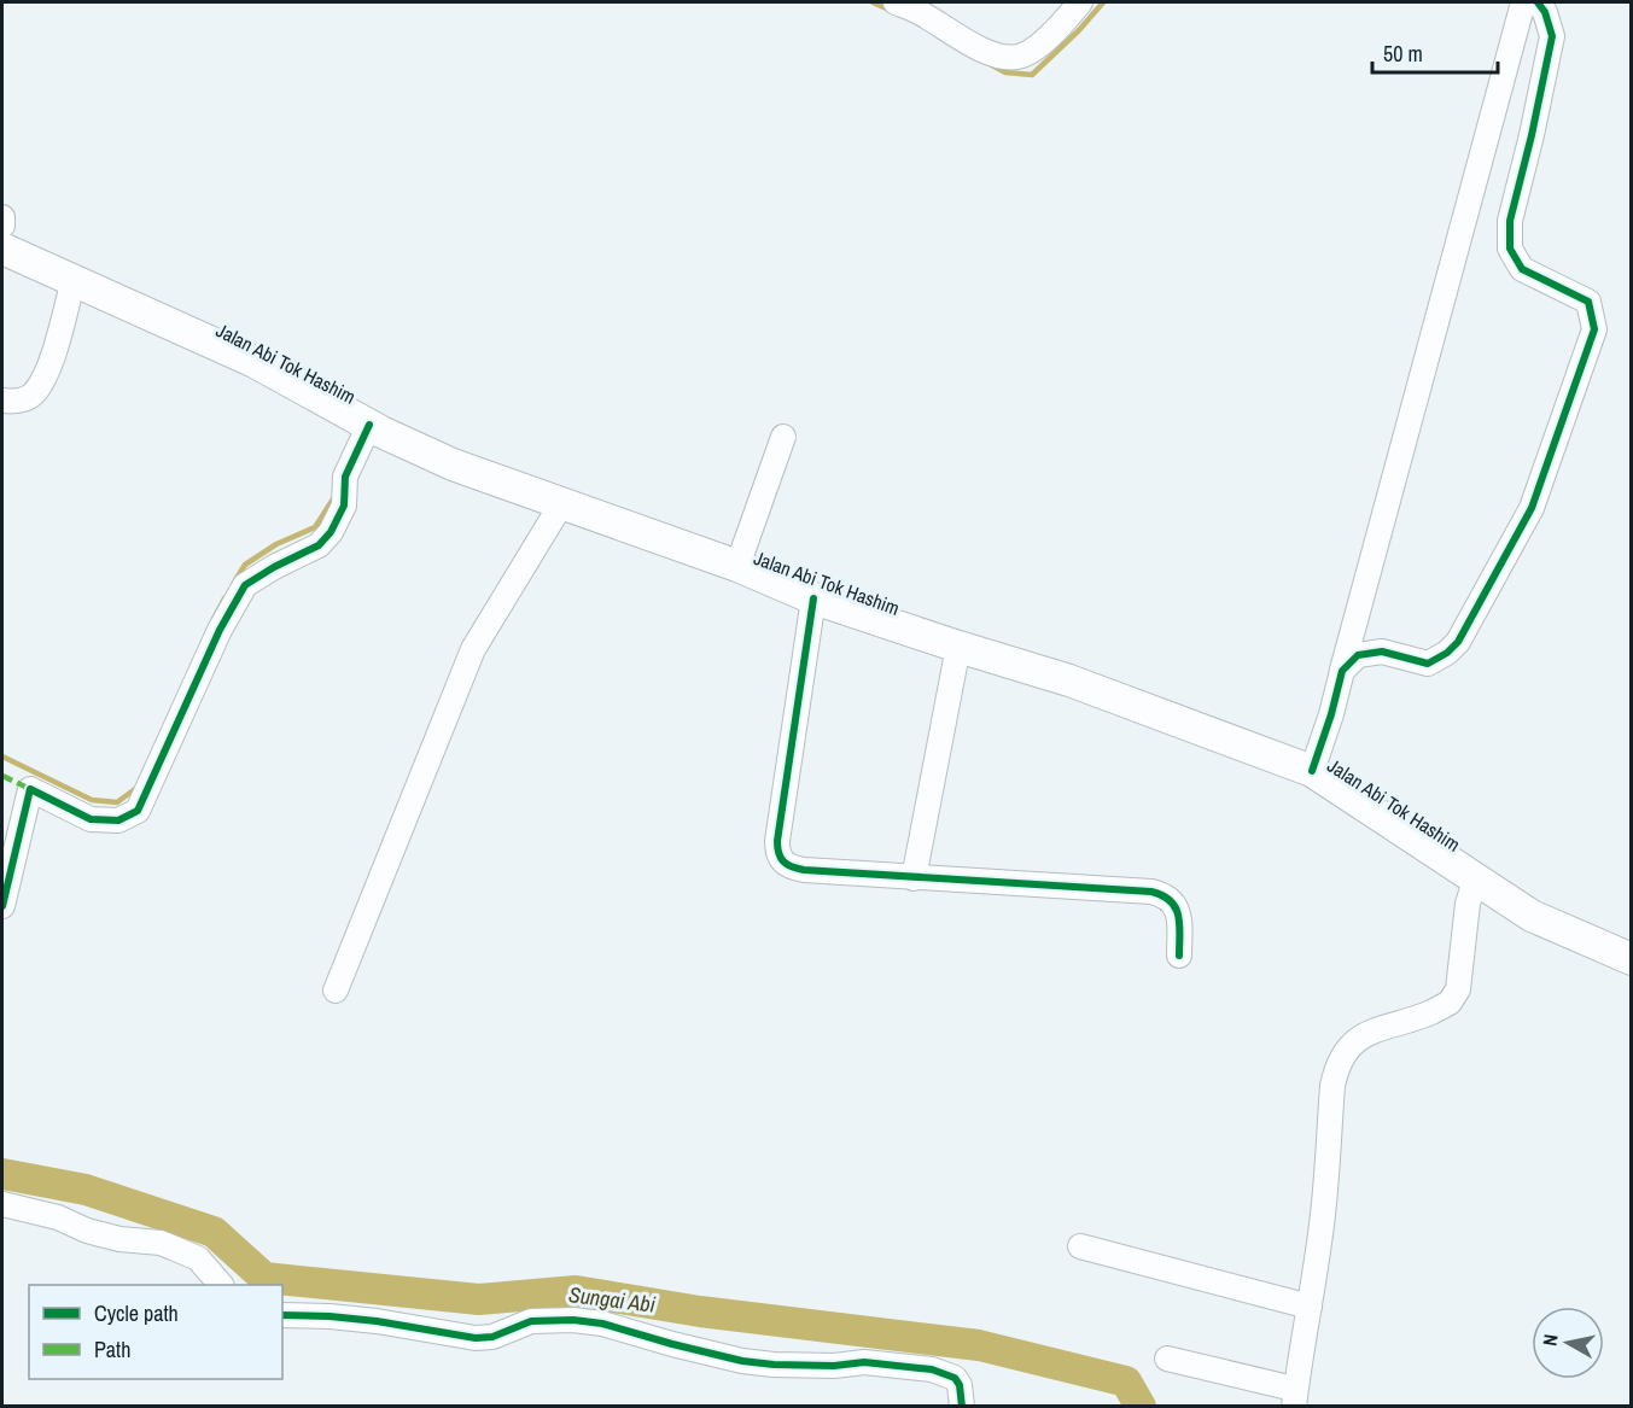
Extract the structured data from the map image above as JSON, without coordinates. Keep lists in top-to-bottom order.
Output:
{
  "streets": {
    "main road": ["Jalan Abi Tok Hashim"]
  },
  "water": ["Sungai Abi"],
  "legend": ["Cycle path", "Path"],
  "scale_bar": "50 m",
  "north": "left"
}
